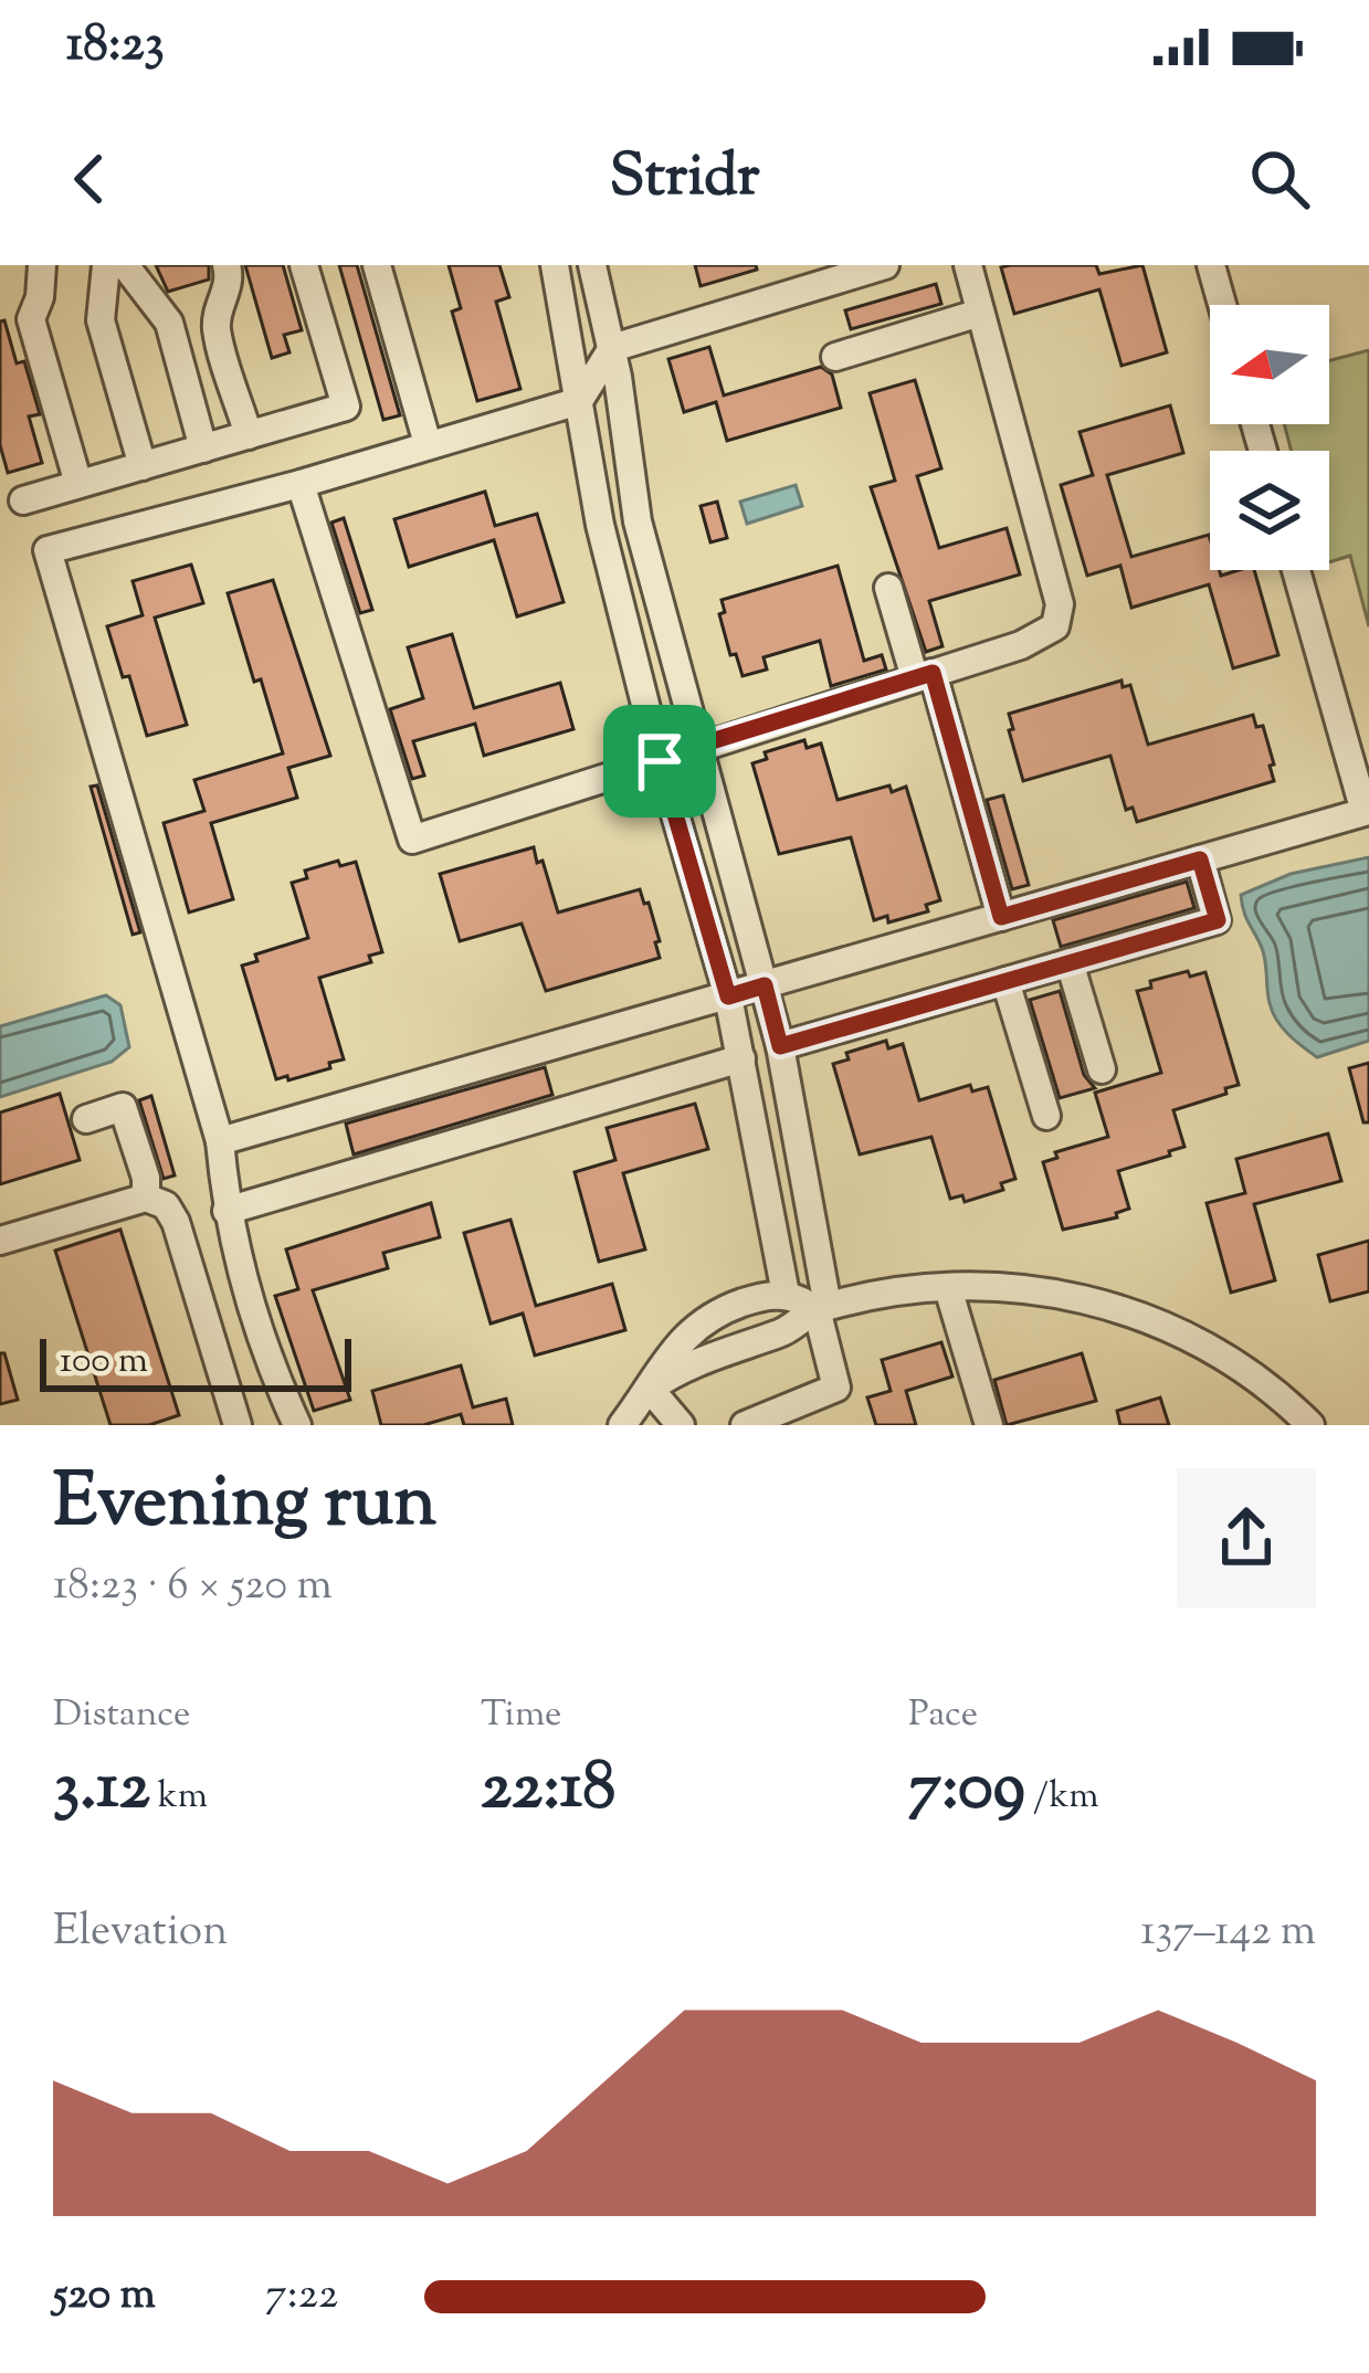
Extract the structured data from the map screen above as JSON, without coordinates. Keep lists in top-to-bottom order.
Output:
{
  "scale_bar": "100 m",
  "north": "left",
  "page": {
    "status": "18:23",
    "header": "Stridr",
    "scale": "100 m",
    "heading": ["Evening run", "18:23 · 6 × 520 m"],
    "stats": [
      ["Distance", "3.12 km"],
      ["Time", "22:18"],
      ["Pace", "7:09 /km"]
    ],
    "chart": ["Elevation", "137–142 m"],
    "list": [
      {
        "name": "520 m",
        "note": "7:22"
      }
    ]
  }
}
